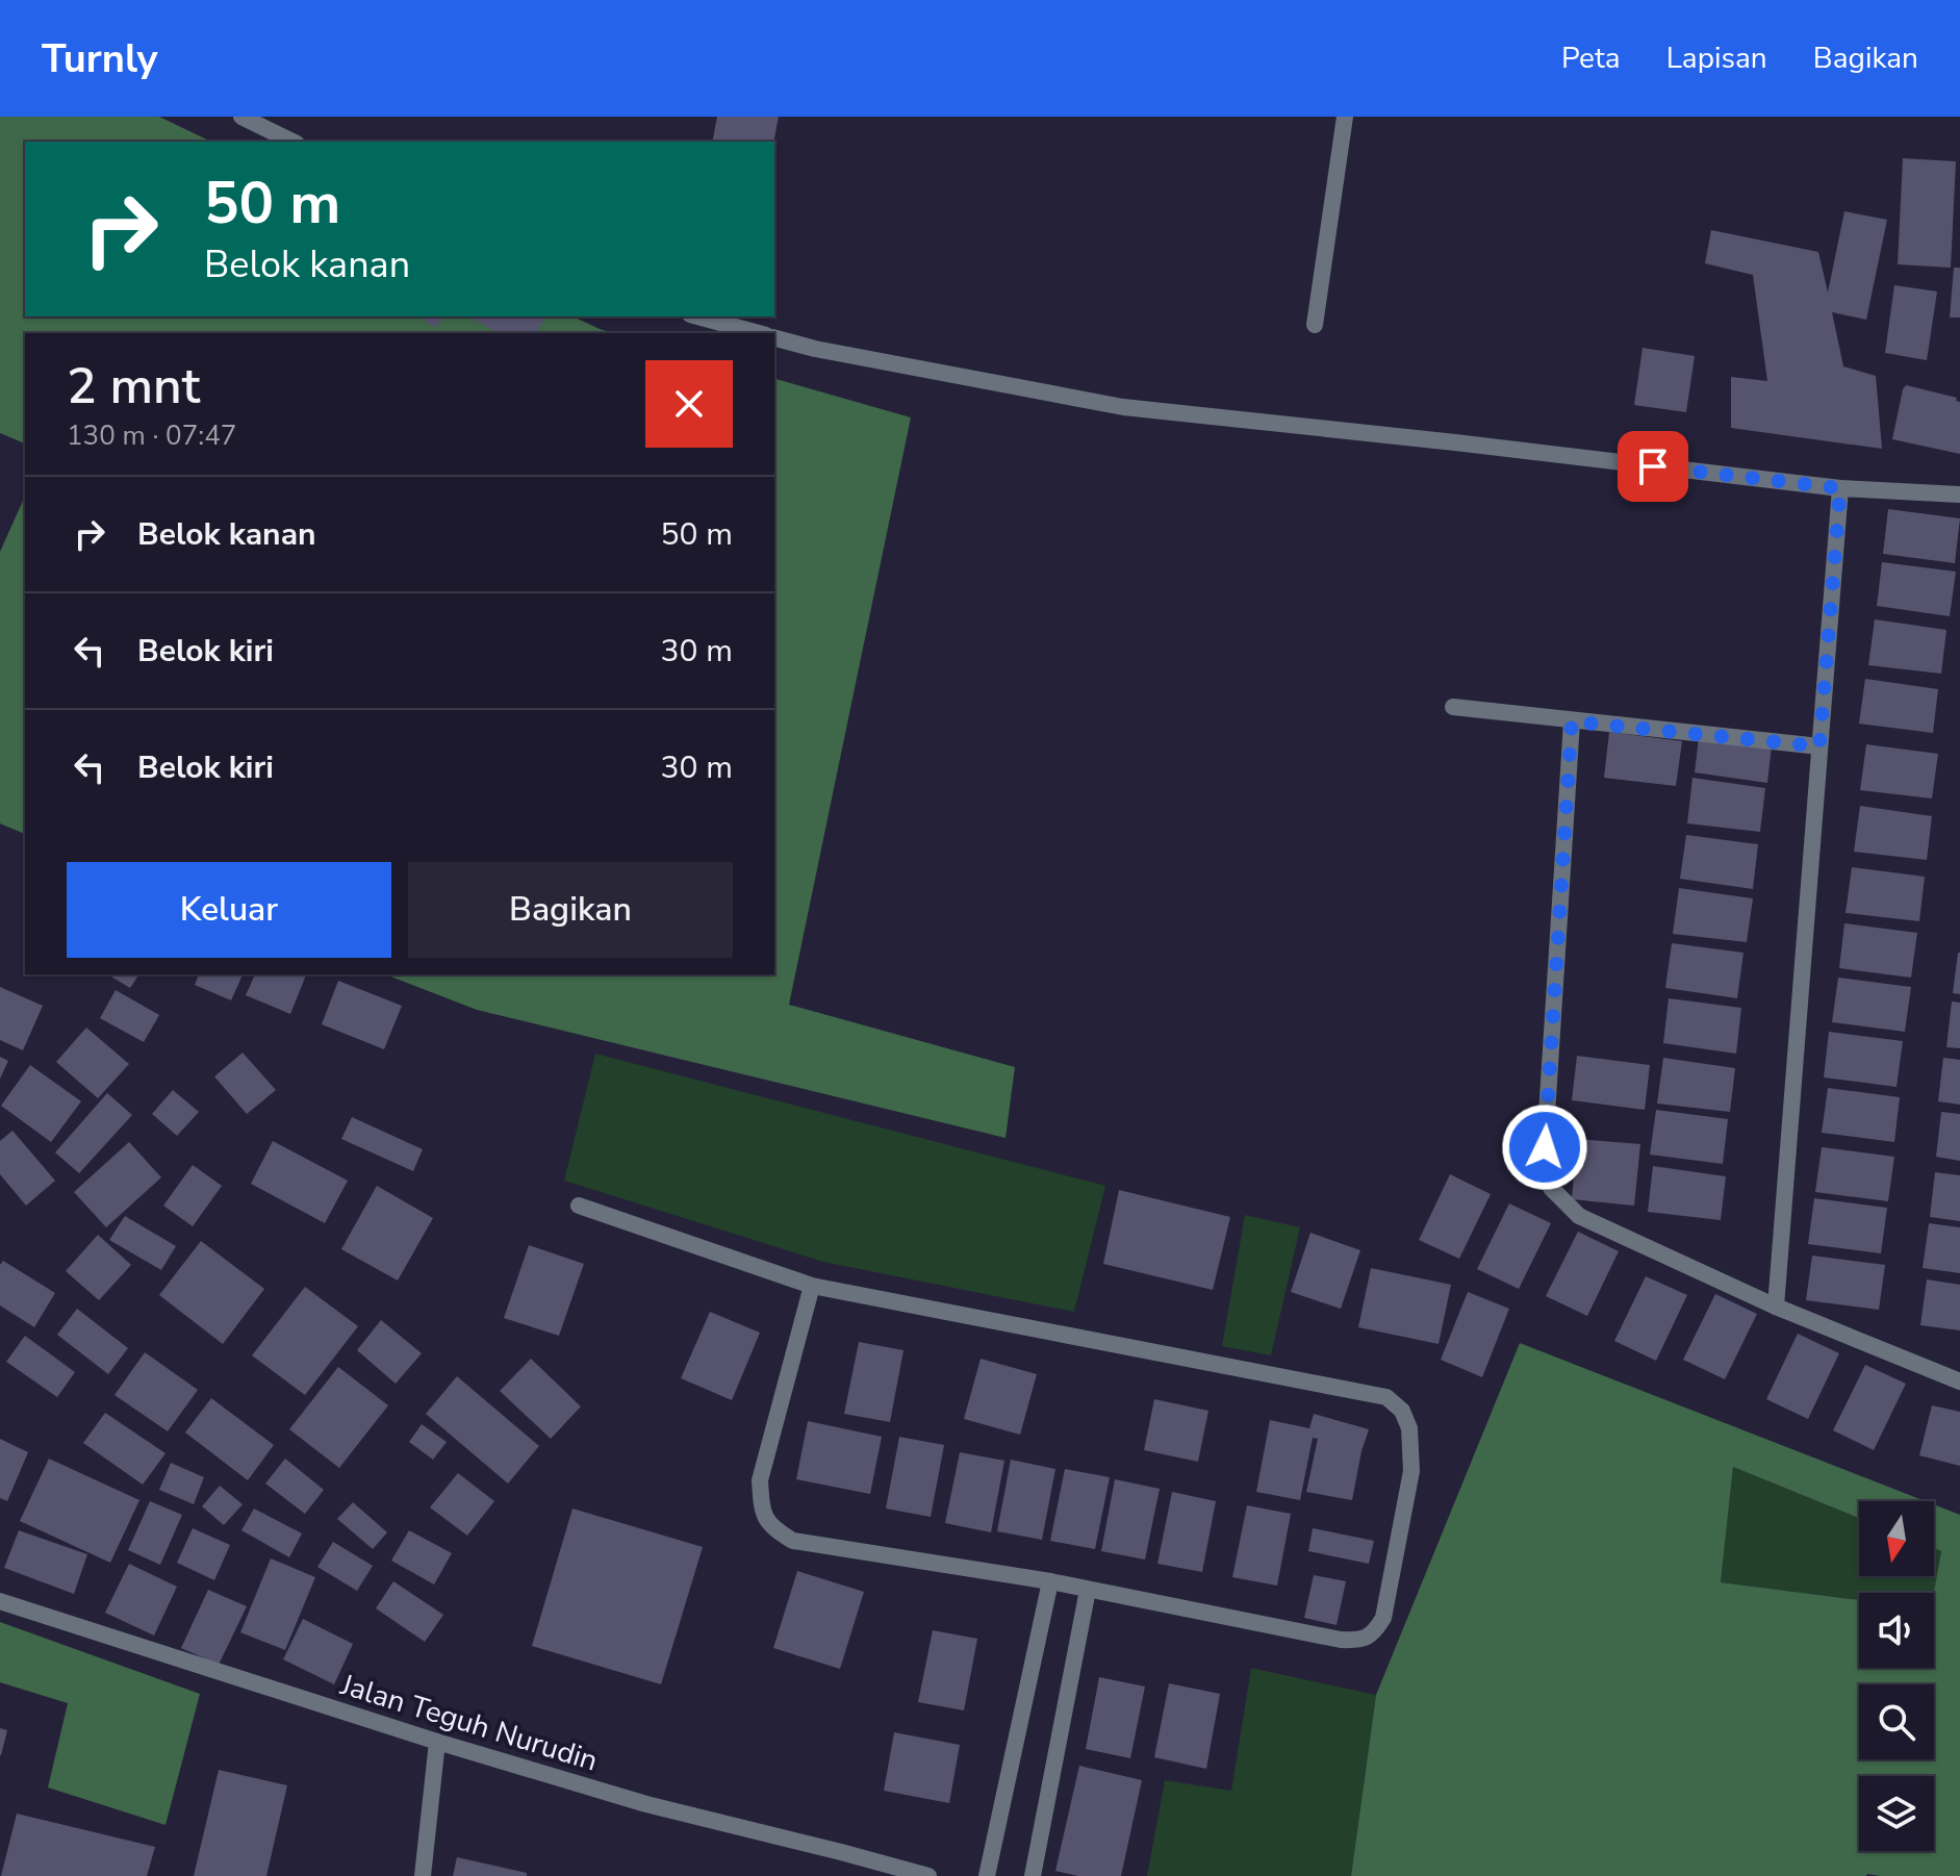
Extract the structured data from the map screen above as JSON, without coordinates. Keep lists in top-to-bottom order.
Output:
{
  "streets": {
    "street": ["Jalan Teguh Nurudin"]
  },
  "north": "bottom",
  "page": {
    "header": "Turnly",
    "nav": ["Peta", "Lapisan", "Bagikan"],
    "turn": ["50 m", "Belok kanan"],
    "heading": ["2 mnt", "130 m · 07:47"],
    "list": [
      {
        "name": "Belok kanan",
        "value": "50 m"
      },
      {
        "name": "Belok kiri",
        "value": "30 m"
      },
      {
        "name": "Belok kiri",
        "value": "30 m"
      }
    ],
    "buttons": ["Keluar", "Bagikan"]
  }
}
